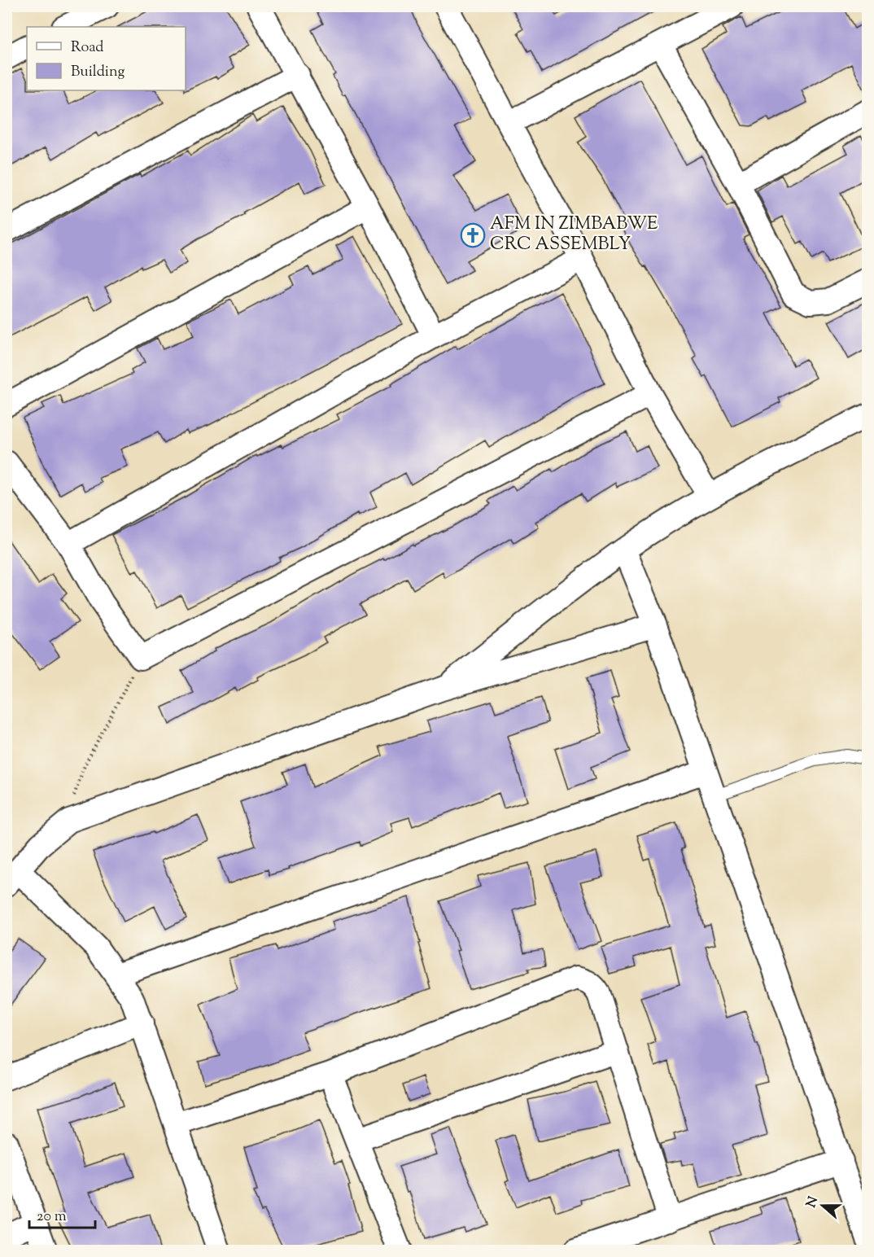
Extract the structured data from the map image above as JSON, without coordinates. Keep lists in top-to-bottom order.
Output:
{
  "places": {
    "church": ["AFM IN ZIMBABWE CRC ASSEMBLY"]
  },
  "legend": ["Road", "Building"],
  "scale_bar": "20 m",
  "north": "left"
}
